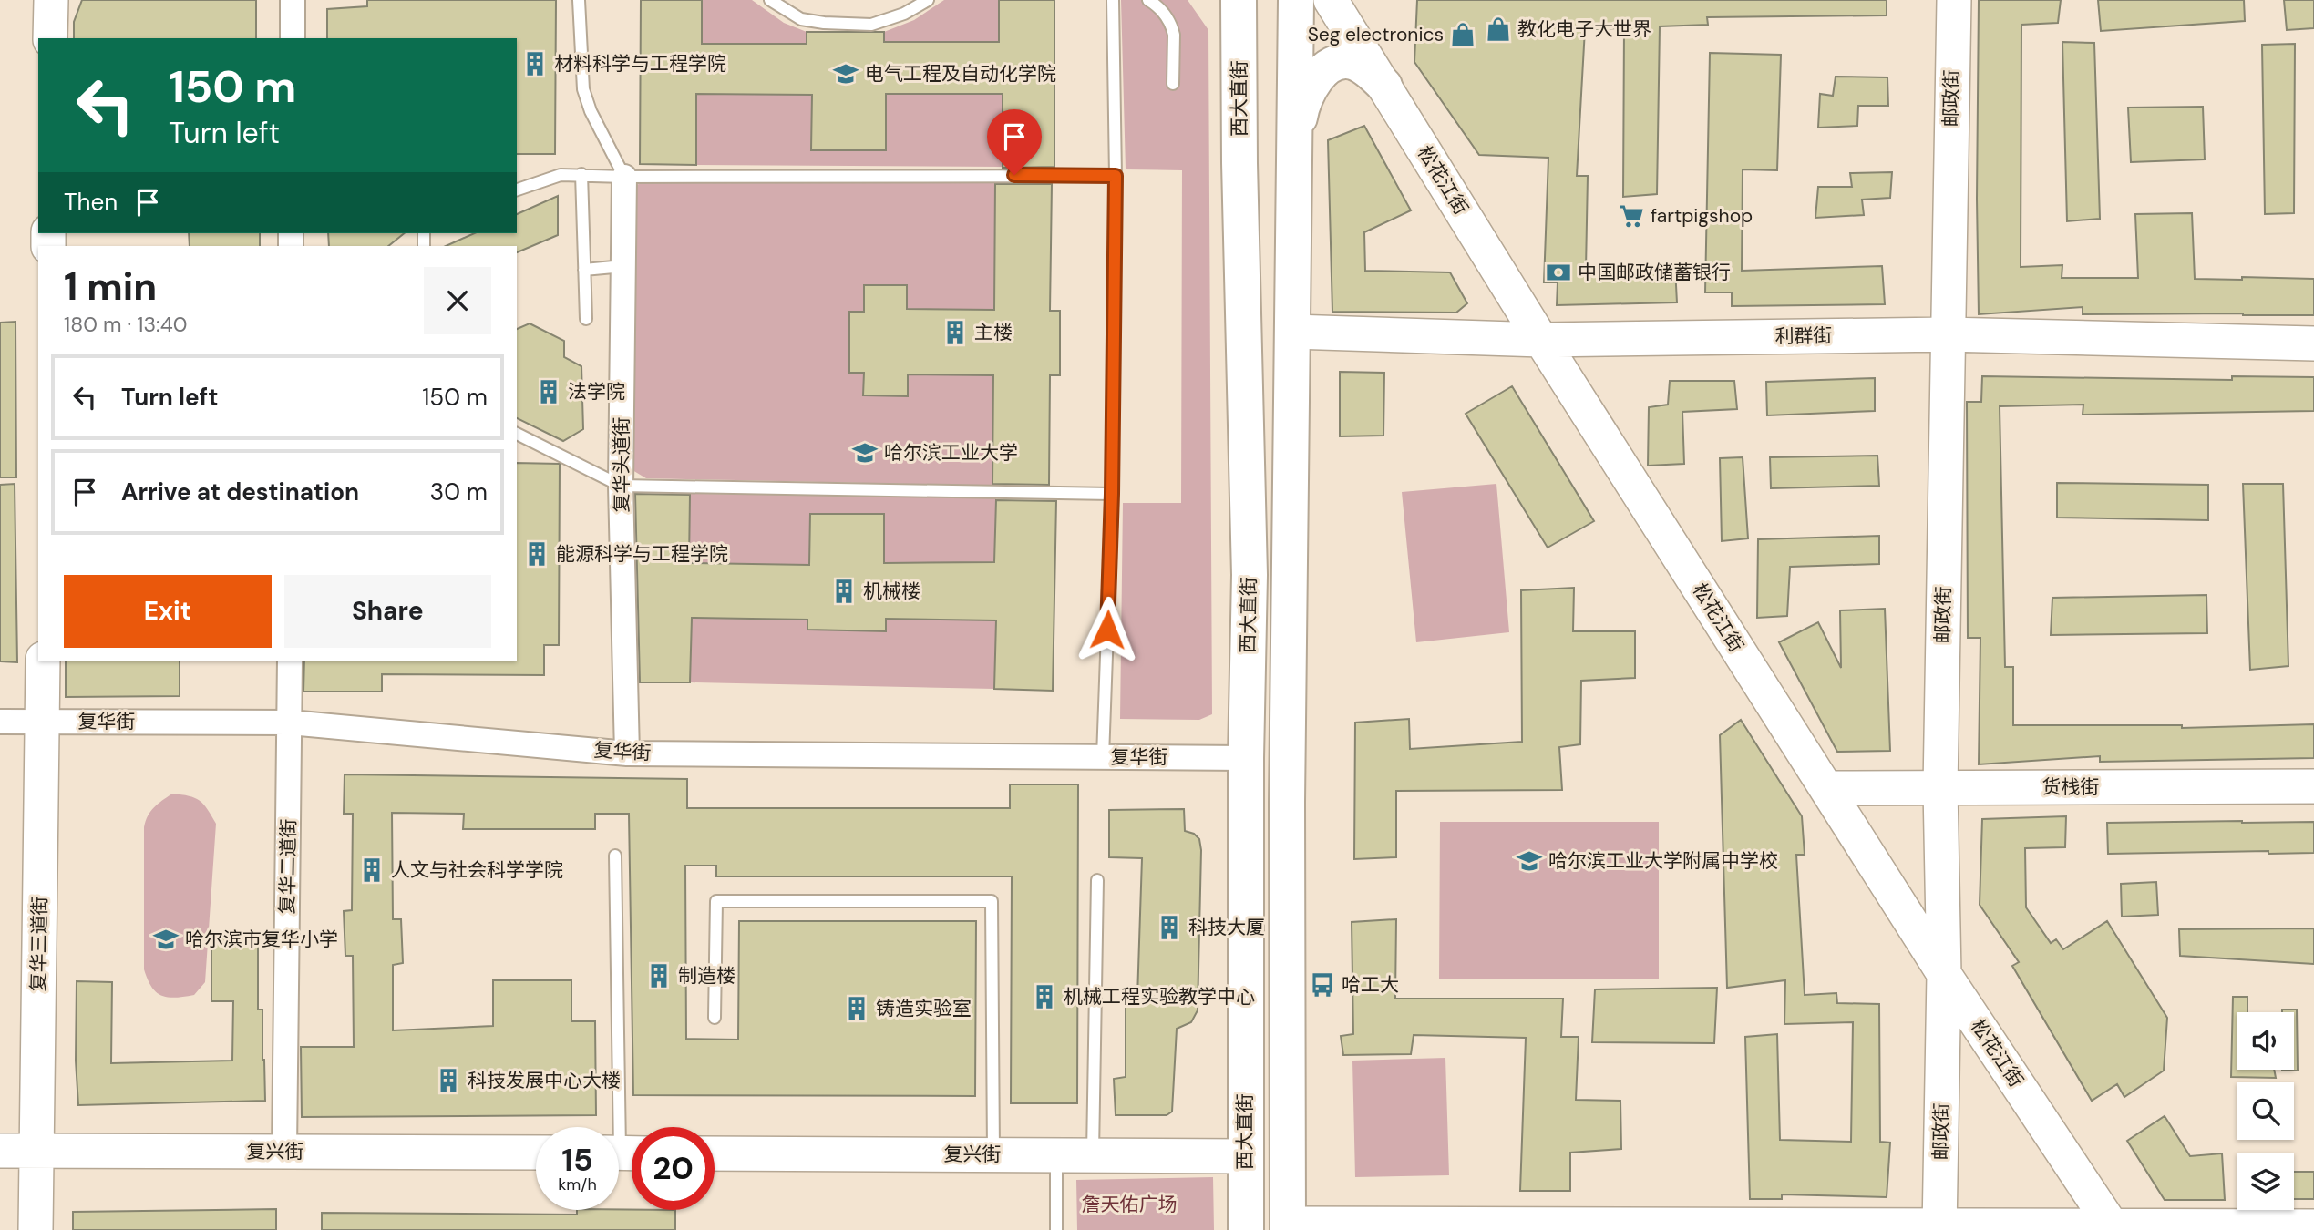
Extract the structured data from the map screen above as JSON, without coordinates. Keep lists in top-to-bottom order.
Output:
{
  "streets": {
    "main road": ["西大直街"],
    "street": [
      "邮政街",
      "松花江街",
      "利群街",
      "复华头道街",
      "复华街",
      "货栈街",
      "复华二道街",
      "复华三道街",
      "复兴街"
    ]
  },
  "crossings": [
    ["西大直街", "复华街"],
    ["西大直街", "复兴街"],
    ["邮政街", "松花江街"],
    ["邮政街", "利群街"],
    ["邮政街", "货栈街"],
    ["松花江街", "利群街"],
    ["松花江街", "货栈街"],
    ["复华头道街", "复华街"],
    ["复华街", "复华二道街"],
    ["复华街", "复华三道街"],
    ["复华二道街", "复兴街"],
    ["复华三道街", "复兴街"]
  ],
  "parks": ["詹天佑广场"],
  "places": {
    "shop": ["教化电子大世界", "Seg electronics"],
    "building": [
      "材料科学与工程学院",
      "主楼",
      "法学院",
      "能源科学与工程学院",
      "机械楼",
      "人文与社会科学学院",
      "科技大厦",
      "制造楼",
      "机械工程实验教学中心",
      "铸造实验室",
      "科技发展中心大楼"
    ],
    "school or university": [
      "电气工程及自动化学院",
      "哈尔滨工业大学",
      "哈尔滨工业大学附属中学校",
      "哈尔滨市复华小学"
    ],
    "supermarket": ["fartpigshop"],
    "bank": ["中国邮政储蓄银行"],
    "bus stop": ["哈工大"]
  },
  "page": {
    "turn": ["150 m", "Turn left"],
    "then": "Then",
    "heading": ["1 min", "180 m · 13:40"],
    "list": [
      {
        "name": "Turn left",
        "value": "150 m"
      },
      {
        "name": "Arrive at destination",
        "value": "30 m"
      }
    ],
    "buttons": ["Exit", "Share"],
    "speed": "15 km/h",
    "limit": "20"
  }
}
